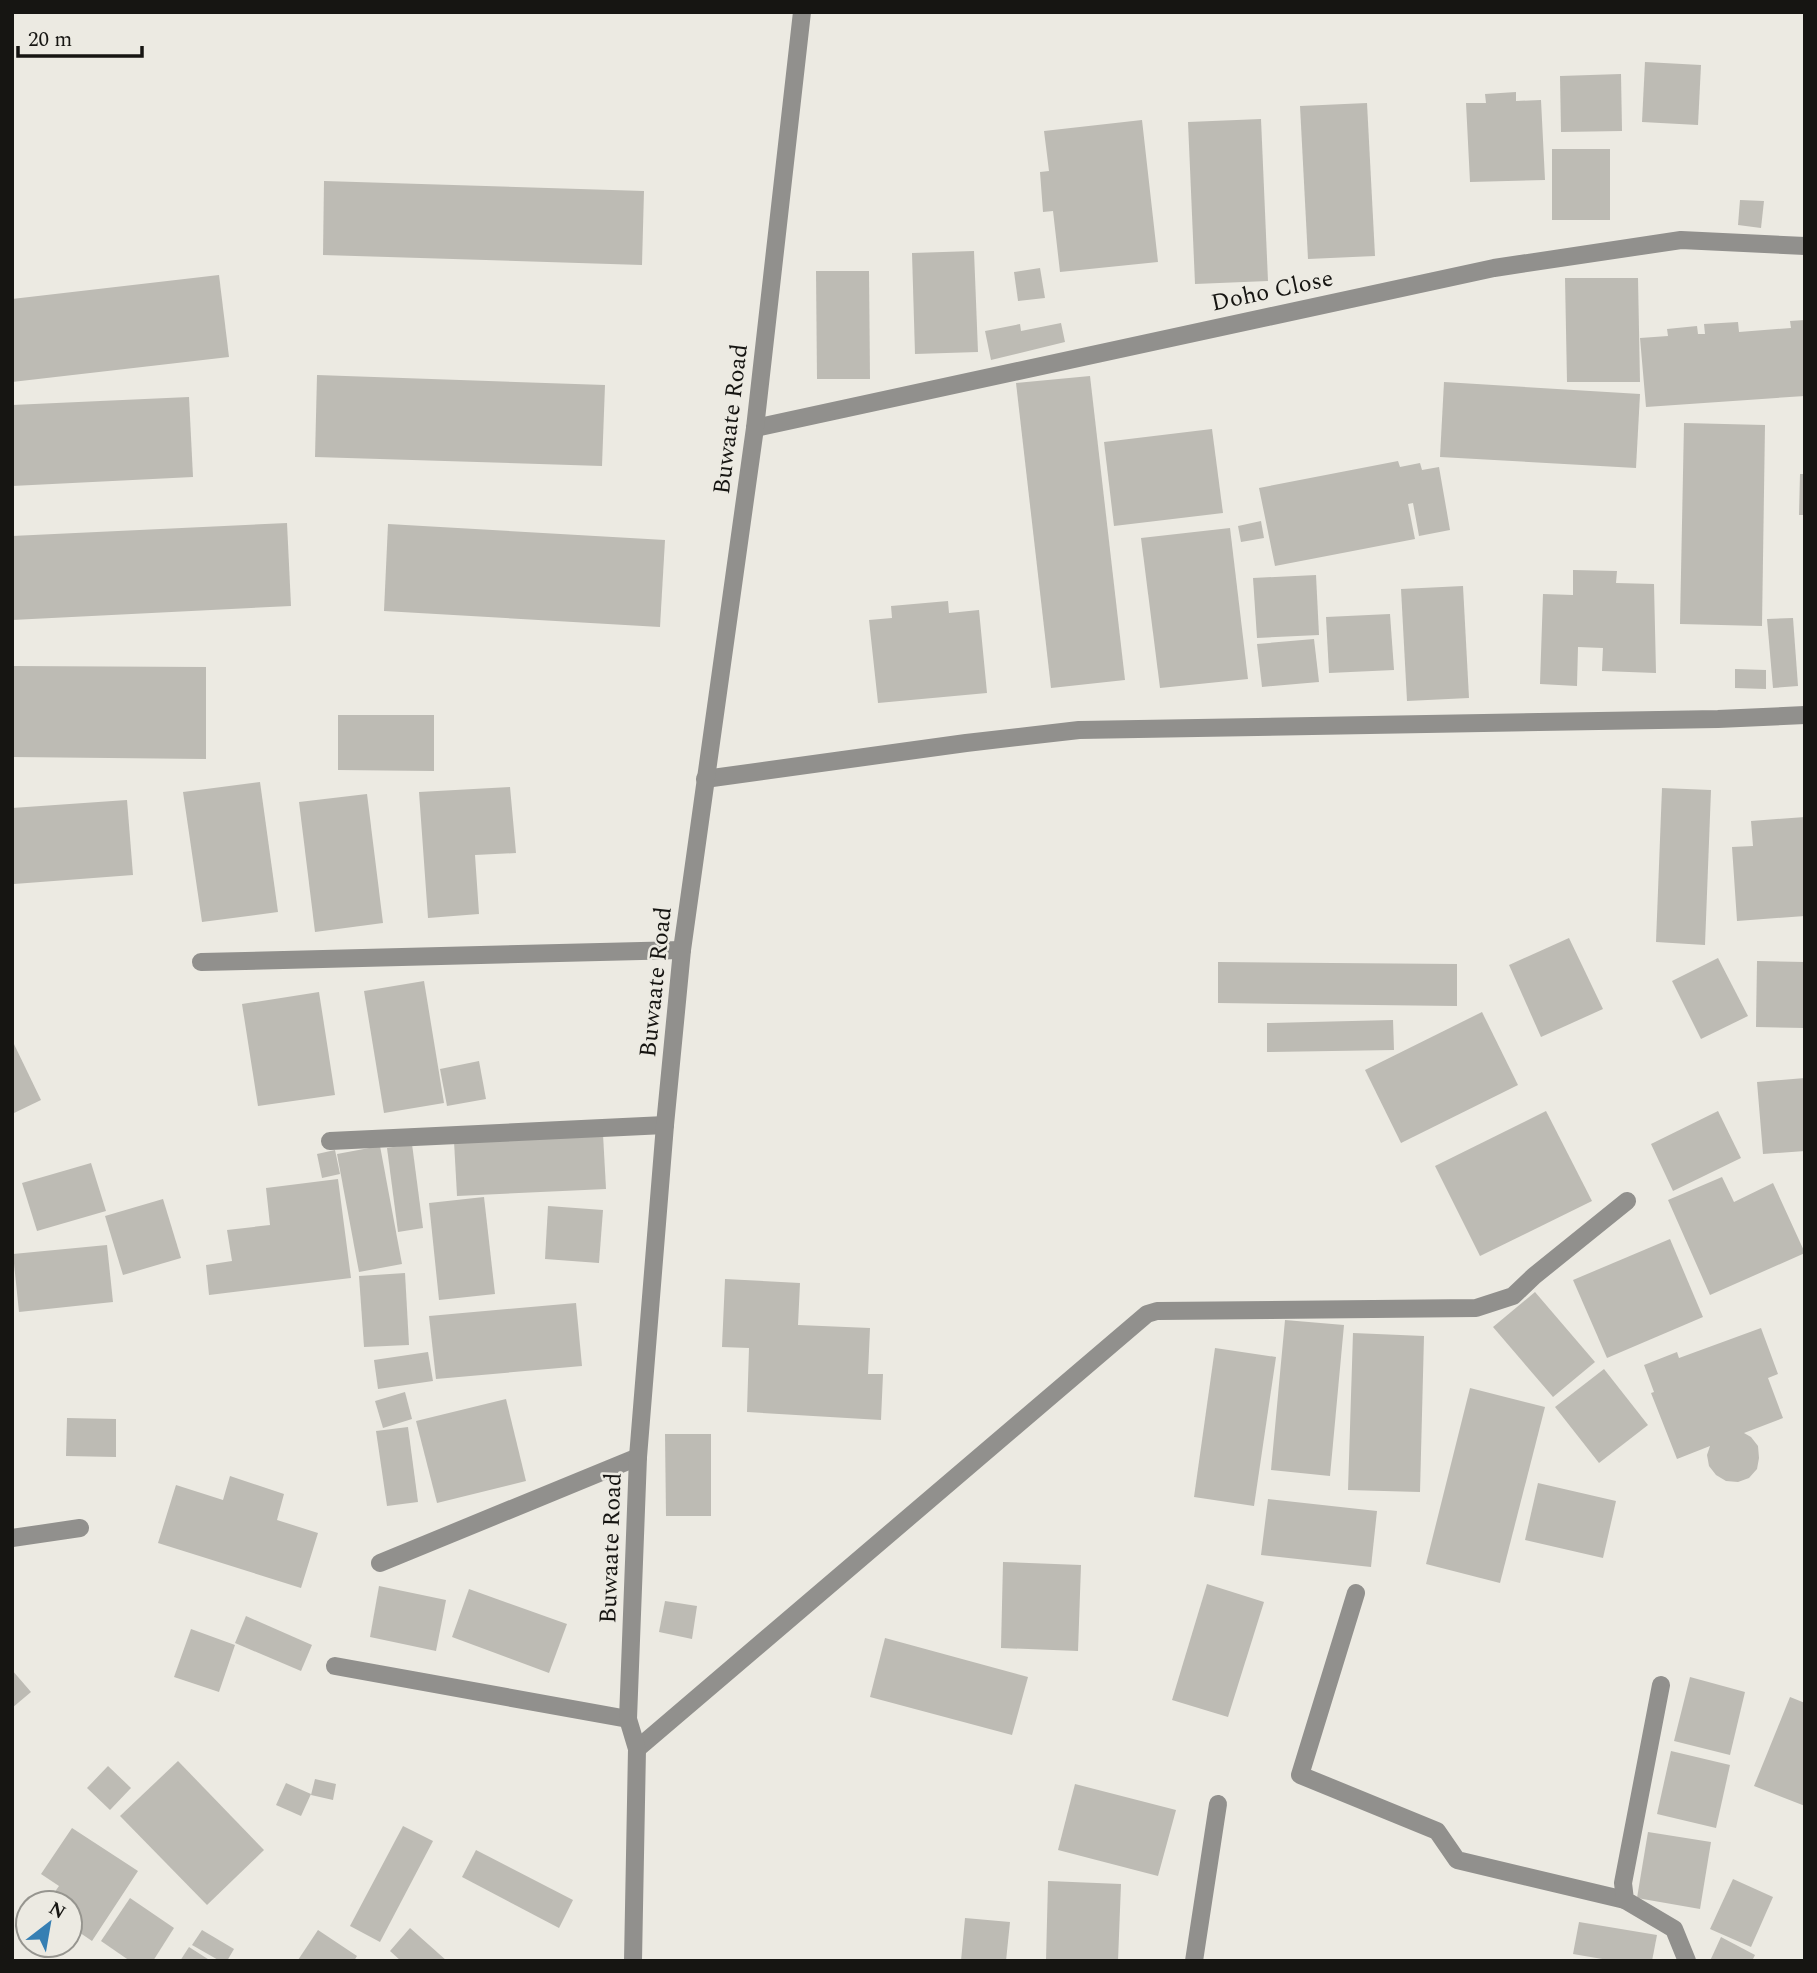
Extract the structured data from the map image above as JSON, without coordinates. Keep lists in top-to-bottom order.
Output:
{
  "streets": {
    "street": ["Doho Close", "Buwaate Road"]
  },
  "crossings": [
    ["Doho Close", "Buwaate Road"]
  ],
  "scale_bar": "20 m",
  "north": "top right"
}
